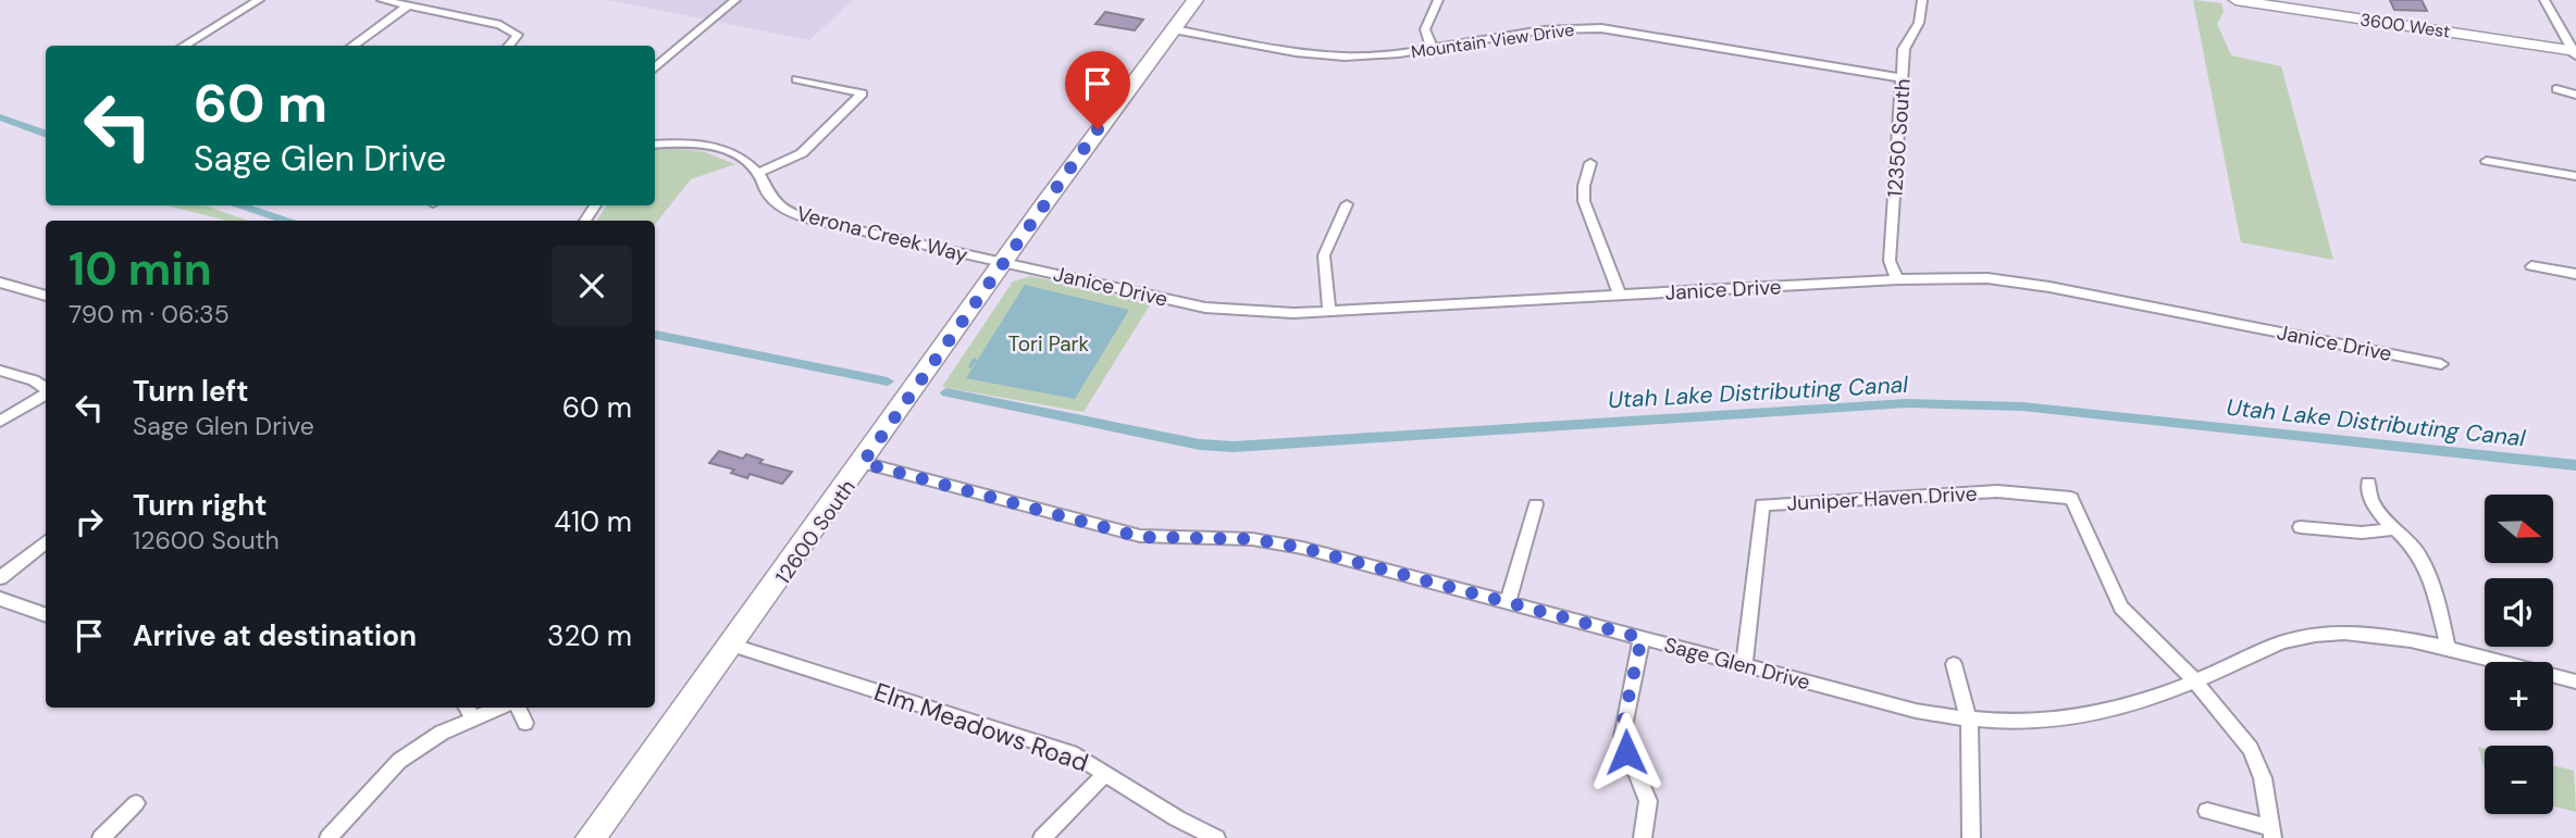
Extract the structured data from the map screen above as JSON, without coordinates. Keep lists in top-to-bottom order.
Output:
{
  "streets": {
    "main road": ["3600 West", "12600 South"],
    "street": [
      "Mountain View Drive",
      "12350 South",
      "Verona Creek Way",
      "Janice Drive",
      "Juniper Haven Drive",
      "Sage Glen Drive",
      "Elm Meadows Road"
    ]
  },
  "crossings": [
    ["Mountain View Drive", "12350 South"],
    ["Mountain View Drive", "12600 South"],
    ["12350 South", "Janice Drive"],
    ["Verona Creek Way", "Janice Drive"],
    ["Verona Creek Way", "12600 South"],
    ["Janice Drive", "12600 South"],
    ["Juniper Haven Drive", "Sage Glen Drive"],
    ["12600 South", "Sage Glen Drive"],
    ["12600 South", "Elm Meadows Road"]
  ],
  "water": ["Utah Lake Distributing Canal"],
  "parks": ["Tori Park"],
  "north": "right",
  "page": {
    "turn": ["60 m", "Sage Glen Drive"],
    "heading": ["10 min", "790 m · 06:35"],
    "list": [
      {
        "name": "Turn left",
        "note": "Sage Glen Drive",
        "value": "60 m"
      },
      {
        "name": "Turn right",
        "note": "12600 South",
        "value": "410 m"
      },
      {
        "name": "Arrive at destination",
        "value": "320 m"
      }
    ],
    "map_buttons": ["+", "−"]
  }
}
